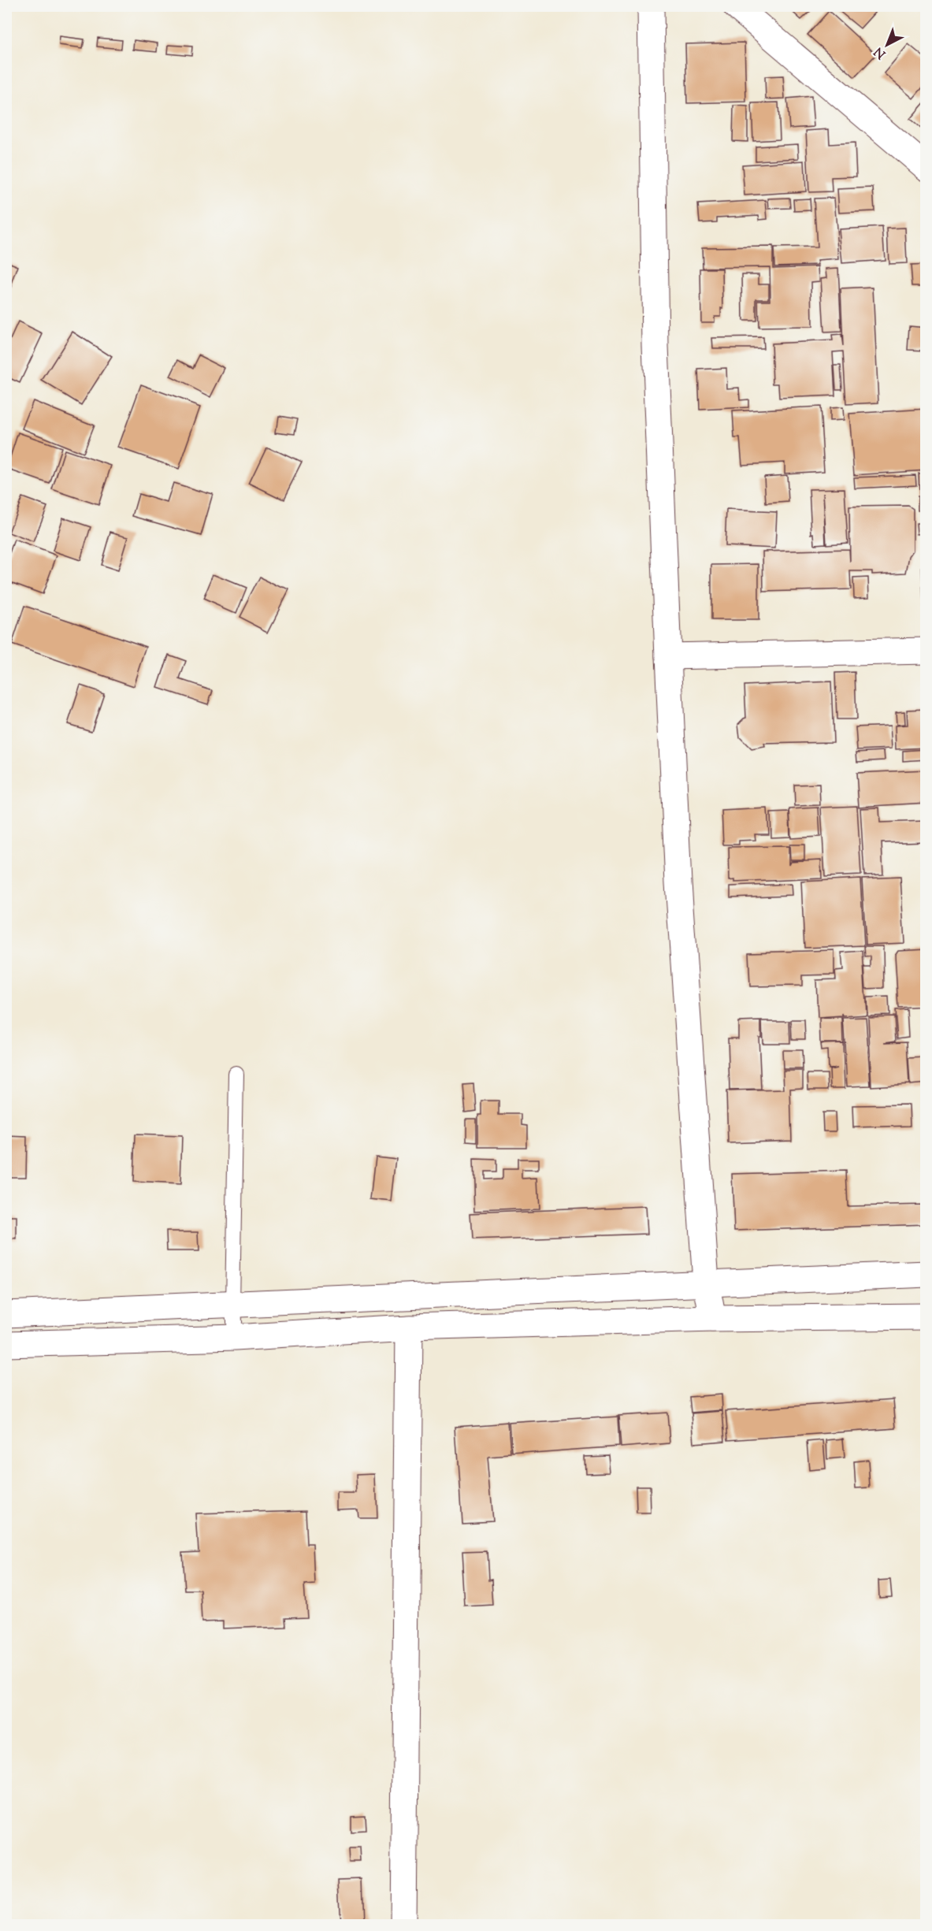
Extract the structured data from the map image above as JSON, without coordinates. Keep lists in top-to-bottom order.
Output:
{
  "north": "bottom left"
}
